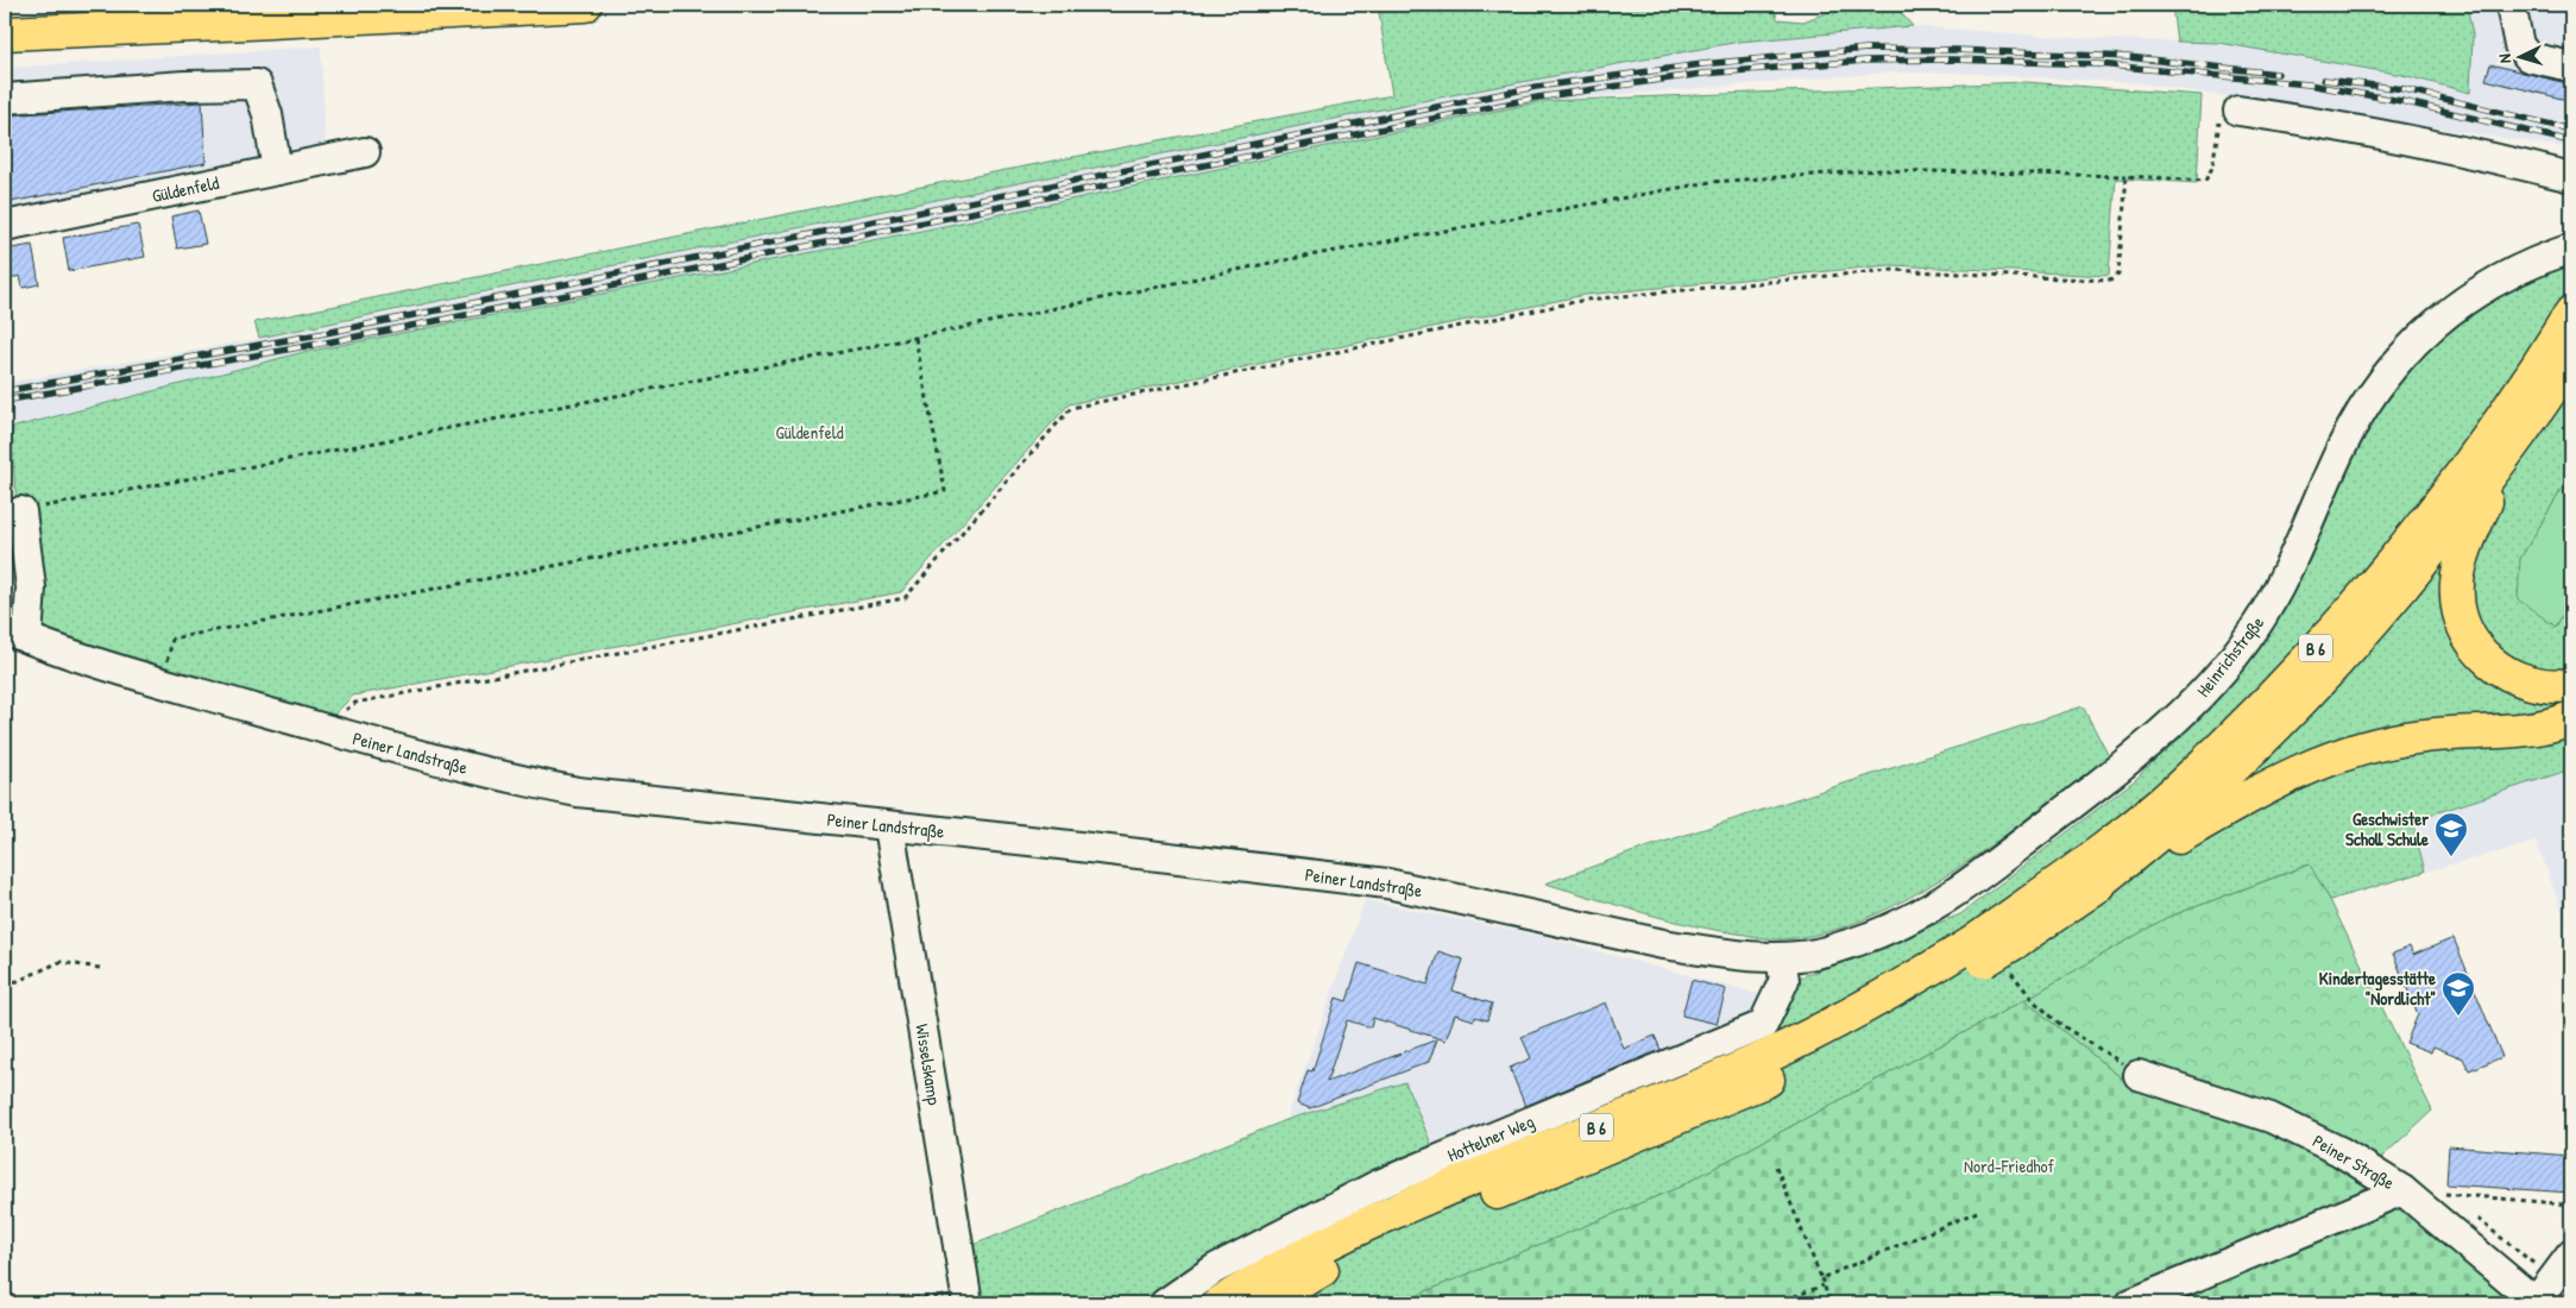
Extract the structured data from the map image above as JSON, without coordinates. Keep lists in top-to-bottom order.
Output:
{
  "streets": {
    "highway": ["B 6"],
    "street": [
      "Güldenfeld",
      "Heinrichstraße",
      "Peiner Landstraße",
      "Wisselskamp",
      "Hottelner Weg",
      "Peiner Straße"
    ]
  },
  "crossings": [
    ["Heinrichstraße", "Peiner Landstraße"],
    ["Heinrichstraße", "Hottelner Weg"],
    ["Peiner Landstraße", "Wisselskamp"],
    ["Peiner Landstraße", "Hottelner Weg"]
  ],
  "parks": ["Güldenfeld", "Nord-Friedhof"],
  "places": {
    "school or university": ["Geschwister Scholl Schule", "Kindertagesstätte \"Nordlicht\""]
  },
  "north": "left"
}
